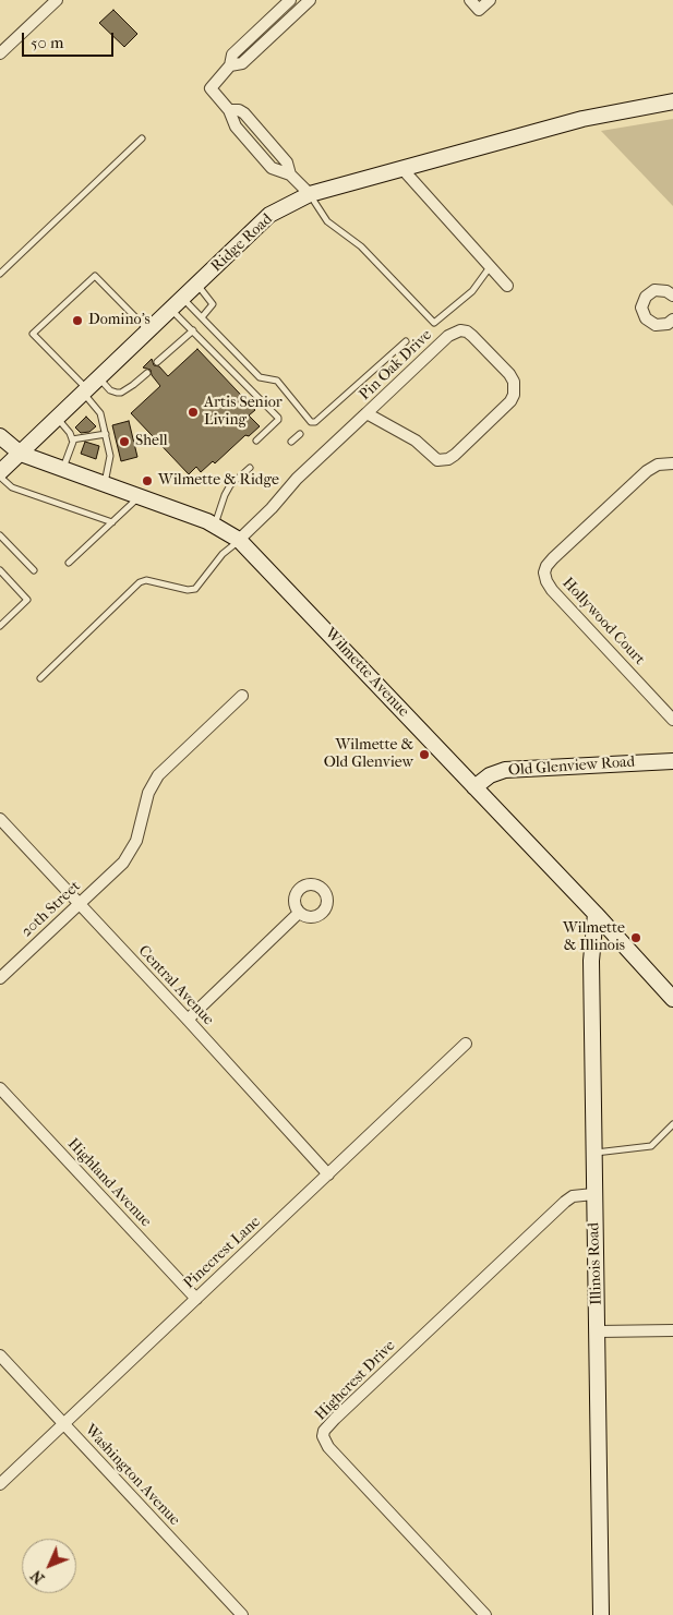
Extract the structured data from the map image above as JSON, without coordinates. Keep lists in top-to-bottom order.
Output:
{
  "streets": {
    "street": [
      "Ridge Road",
      "Pin Oak Drive",
      "Hollywood Court",
      "Wilmette Avenue",
      "Old Glenview Road",
      "20th Street",
      "Central Avenue",
      "Highland Avenue",
      "Pinecrest Lane",
      "Illinois Road",
      "Highcrest Drive",
      "Washington Avenue"
    ]
  },
  "crossings": [
    ["Ridge Road", "Wilmette Avenue"],
    ["Pin Oak Drive", "Wilmette Avenue"],
    ["Wilmette Avenue", "Old Glenview Road"],
    ["Wilmette Avenue", "Illinois Road"],
    ["20th Street", "Central Avenue"],
    ["Central Avenue", "Pinecrest Lane"],
    ["Highland Avenue", "Pinecrest Lane"],
    ["Pinecrest Lane", "Washington Avenue"],
    ["Illinois Road", "Highcrest Drive"]
  ],
  "places": [
    "Domino's",
    "Artis Senior Living",
    "Shell",
    "Wilmette & Ridge",
    "Wilmette & Old Glenview",
    "Wilmette & Illinois"
  ],
  "scale_bar": "50 m",
  "north": "bottom left"
}
